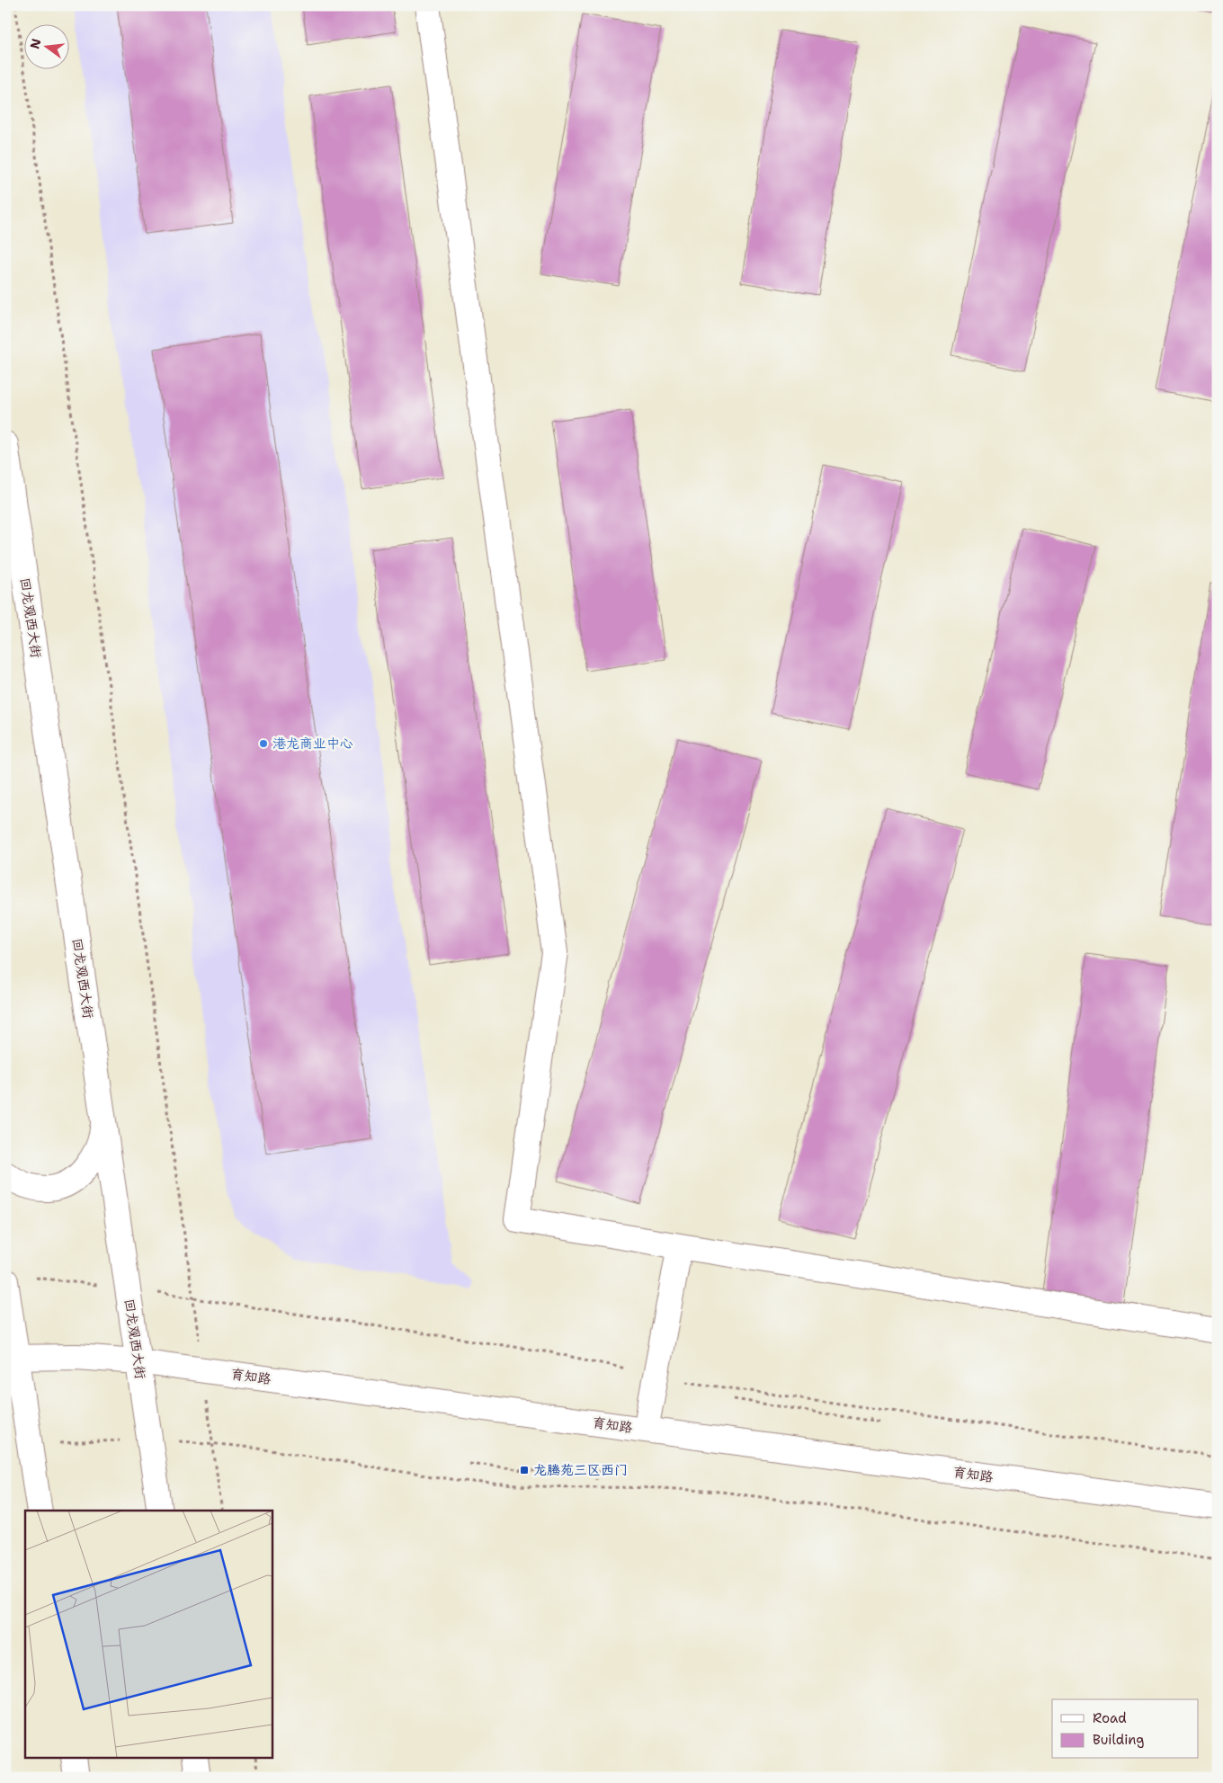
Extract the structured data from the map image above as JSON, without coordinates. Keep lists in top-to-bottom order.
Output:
{
  "streets": {
    "street": ["回龙观西大街", "育知路"]
  },
  "crossings": [
    ["回龙观西大街", "育知路"]
  ],
  "places": {
    "other": ["港龙商业中心"],
    "transit": ["龙腾苑三区西门"]
  },
  "legend": ["Road", "Building"],
  "north": "left"
}
